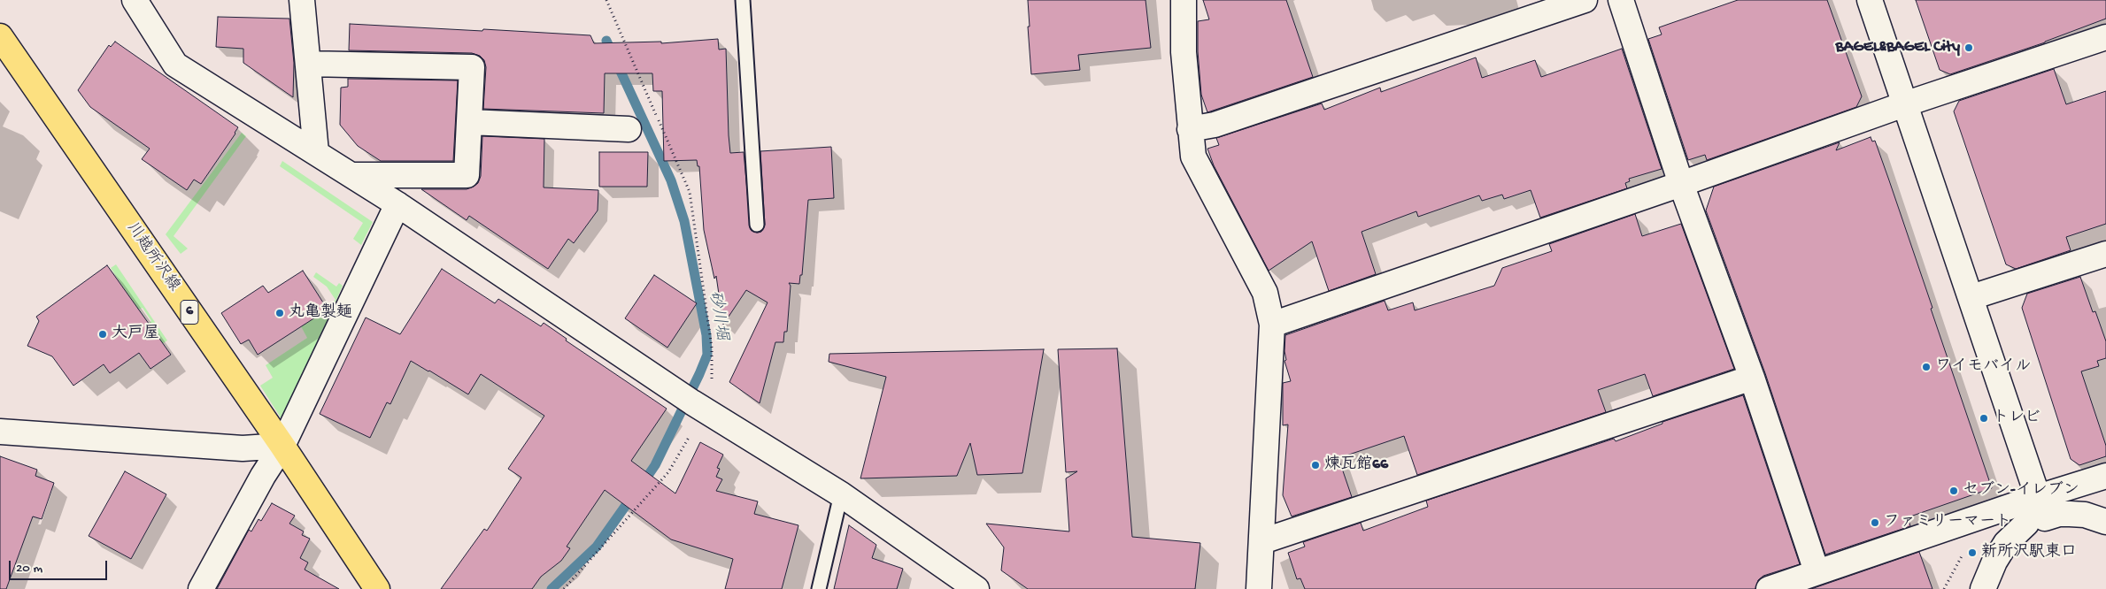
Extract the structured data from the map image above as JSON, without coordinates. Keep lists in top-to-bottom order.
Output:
{
  "streets": {
    "main road": ["川越所沢線", "6"]
  },
  "water": ["砂川堀"],
  "places": [
    "BAGEL&BAGEL City",
    "丸亀製麺",
    "大戸屋",
    "ワイモバイル",
    "トレビ",
    "煉瓦館66",
    "セブン-イレブン",
    "ファミリーマート",
    "新所沢駅東口"
  ],
  "scale_bar": "20 m"
}
